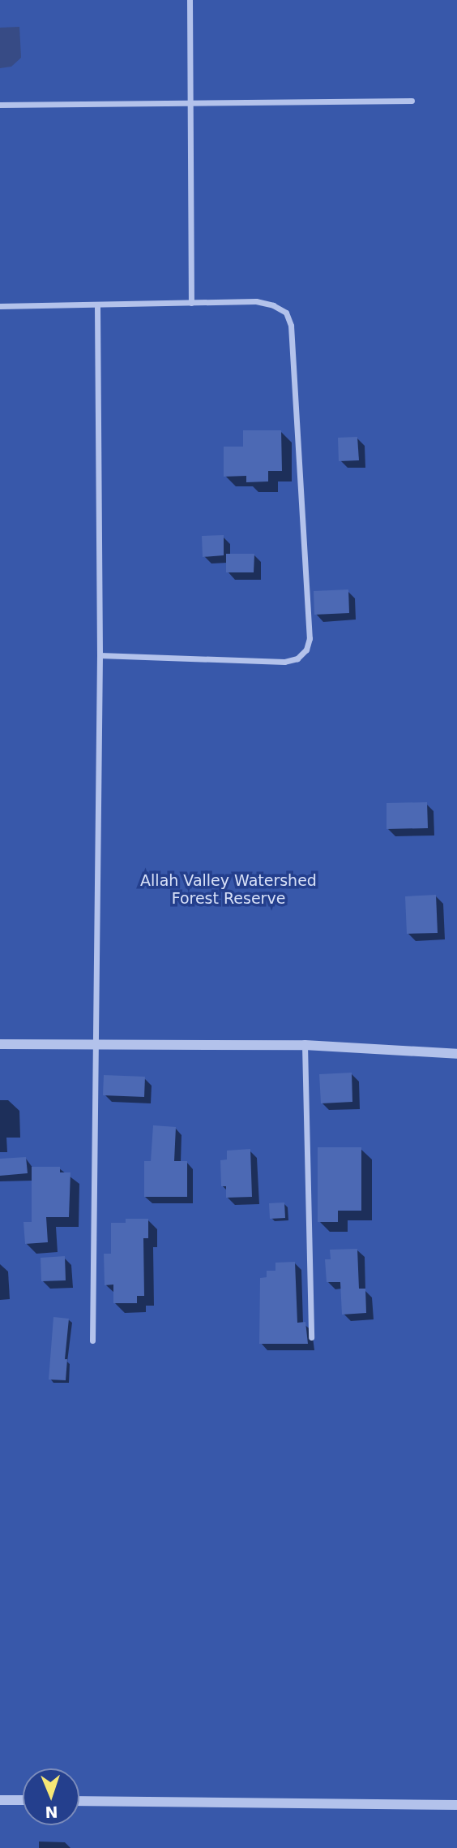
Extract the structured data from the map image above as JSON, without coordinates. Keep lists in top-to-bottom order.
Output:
{
  "parks": ["Allah Valley Watershed Forest Reserve"],
  "north": "bottom"
}
